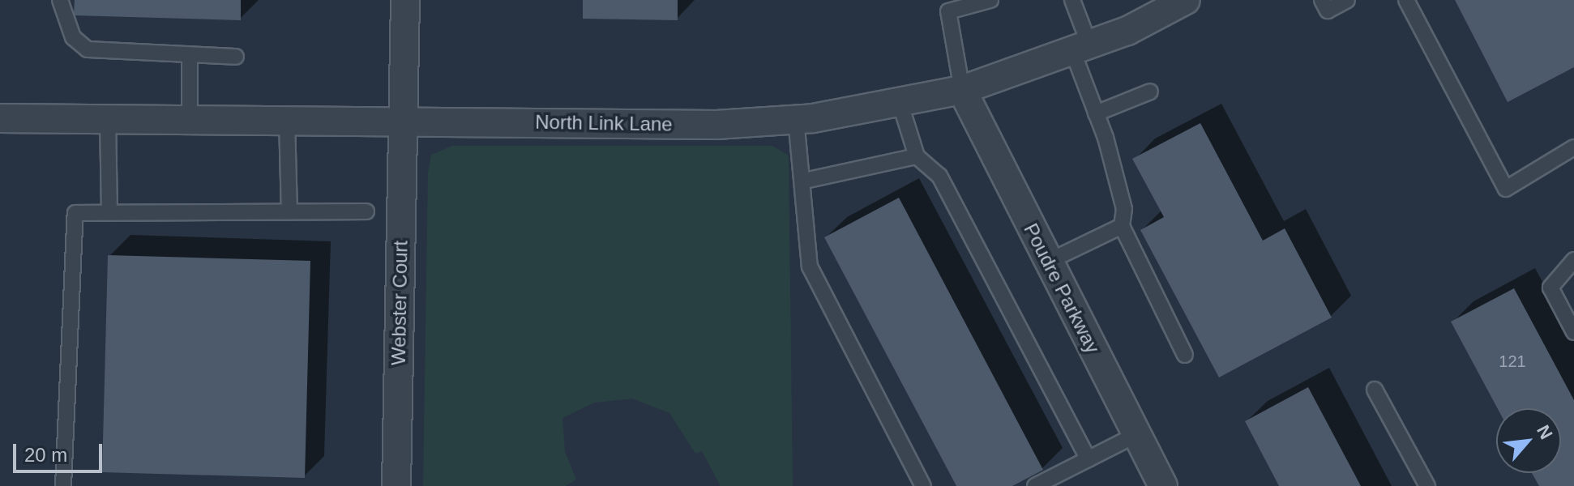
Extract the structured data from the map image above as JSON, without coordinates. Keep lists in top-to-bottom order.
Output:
{
  "streets": {
    "street": ["North Link Lane", "Poudre Parkway", "Webster Court"]
  },
  "crossings": [
    ["North Link Lane", "Poudre Parkway"],
    ["North Link Lane", "Webster Court"]
  ],
  "house_numbers": ["121"],
  "scale_bar": "20 m",
  "north": "top right"
}
